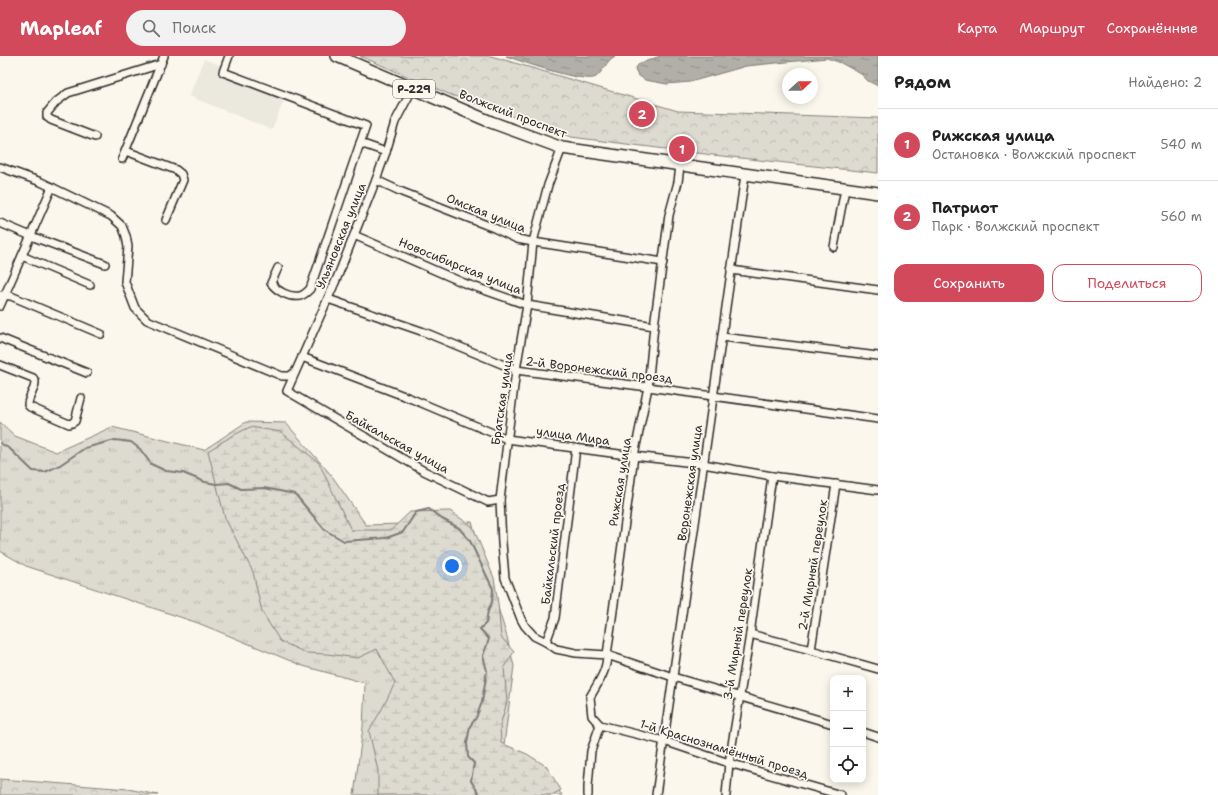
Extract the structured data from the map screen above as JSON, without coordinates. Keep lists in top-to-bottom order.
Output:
{
  "streets": {
    "main road": ["Р-229", "Волжский проспект"],
    "street": [
      "Омская улица",
      "Ульяновская улица",
      "Новосибирская улица",
      "2-й Воронежский проезд",
      "Братская улица",
      "улица Мира",
      "Байкальская улица",
      "Рижская улица",
      "Воронежская улица",
      "Байкальский проезд",
      "2-й Мирный переулок",
      "3-й Мирный переулок",
      "1-й Краснознамённый проезд"
    ]
  },
  "crossings": [
    ["Волжский проспект", "Ульяновская улица"],
    ["Волжский проспект", "Братская улица"],
    ["Волжский проспект", "Рижская улица"],
    ["Волжский проспект", "Воронежская улица"],
    ["Омская улица", "Ульяновская улица"],
    ["Омская улица", "Братская улица"],
    ["Омская улица", "Рижская улица"],
    ["Ульяновская улица", "Новосибирская улица"],
    ["Ульяновская улица", "2-й Воронежский проезд"],
    ["Ульяновская улица", "улица Мира"],
    ["Ульяновская улица", "Байкальская улица"],
    ["Новосибирская улица", "Братская улица"],
    ["Новосибирская улица", "Рижская улица"],
    ["2-й Воронежский проезд", "Братская улица"],
    ["2-й Воронежский проезд", "Рижская улица"],
    ["2-й Воронежский проезд", "Воронежская улица"],
    ["Братская улица", "улица Мира"],
    ["Братская улица", "Байкальская улица"],
    ["Братская улица", "Байкальский проезд"],
    ["улица Мира", "Рижская улица"],
    ["улица Мира", "Воронежская улица"],
    ["улица Мира", "Байкальский проезд"],
    ["улица Мира", "2-й Мирный переулок"],
    ["улица Мира", "3-й Мирный переулок"],
    ["Рижская улица", "1-й Краснознамённый проезд"],
    ["Воронежская улица", "1-й Краснознамённый проезд"],
    ["3-й Мирный переулок", "1-й Краснознамённый проезд"]
  ],
  "north": "right",
  "page": {
    "header": "Mapleaf",
    "search": "Поиск",
    "nav": ["Карта", "Маршрут", "Сохранённые"],
    "heading": ["Рядом", "Найдено: 2"],
    "pins": ["2", "1"],
    "list": [
      {
        "mark": "1",
        "name": "Рижская улица",
        "note": "Остановка · Волжский проспект",
        "value": "540 m"
      },
      {
        "mark": "2",
        "name": "Патриот",
        "note": "Парк · Волжский проспект",
        "value": "560 m"
      }
    ],
    "buttons": ["Сохранить", "Поделиться"],
    "map_buttons": ["+", "−"]
  }
}
